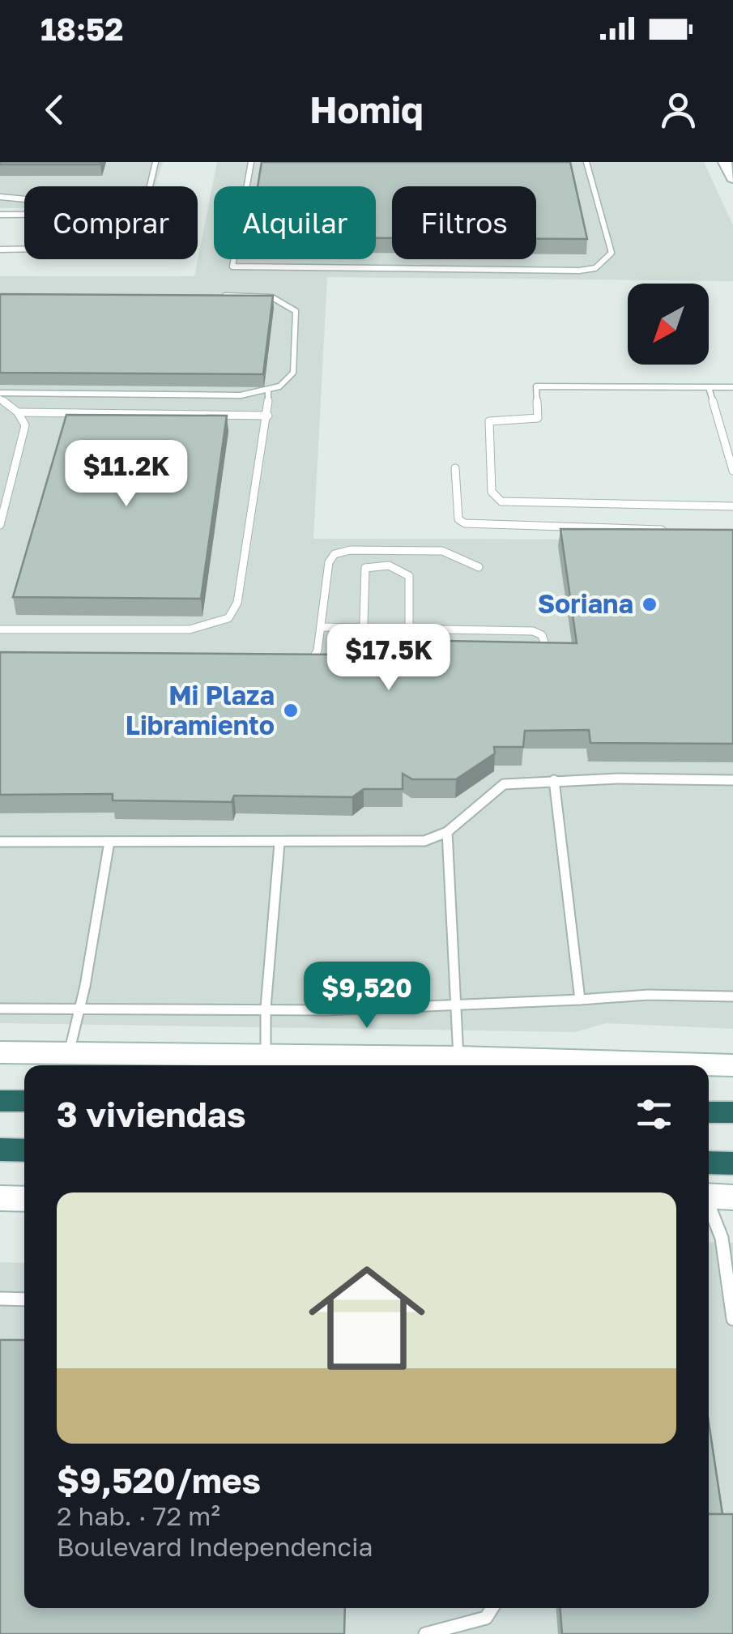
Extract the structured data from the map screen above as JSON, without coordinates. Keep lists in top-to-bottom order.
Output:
{
  "places": ["Soriana", "Mi Plaza Libramiento"],
  "north": "bottom left",
  "page": {
    "status": "18:52",
    "header": "Homiq",
    "chip": ["Comprar", "Alquilar", "Filtros"],
    "price": ["$11.2K", "$17.5K", "$9,520"],
    "heading": "3 viviendas",
    "list": [
      {
        "name": "$9,520/mes",
        "note": "2 hab. · 72 m² · Boulevard Independencia"
      }
    ]
  }
}
